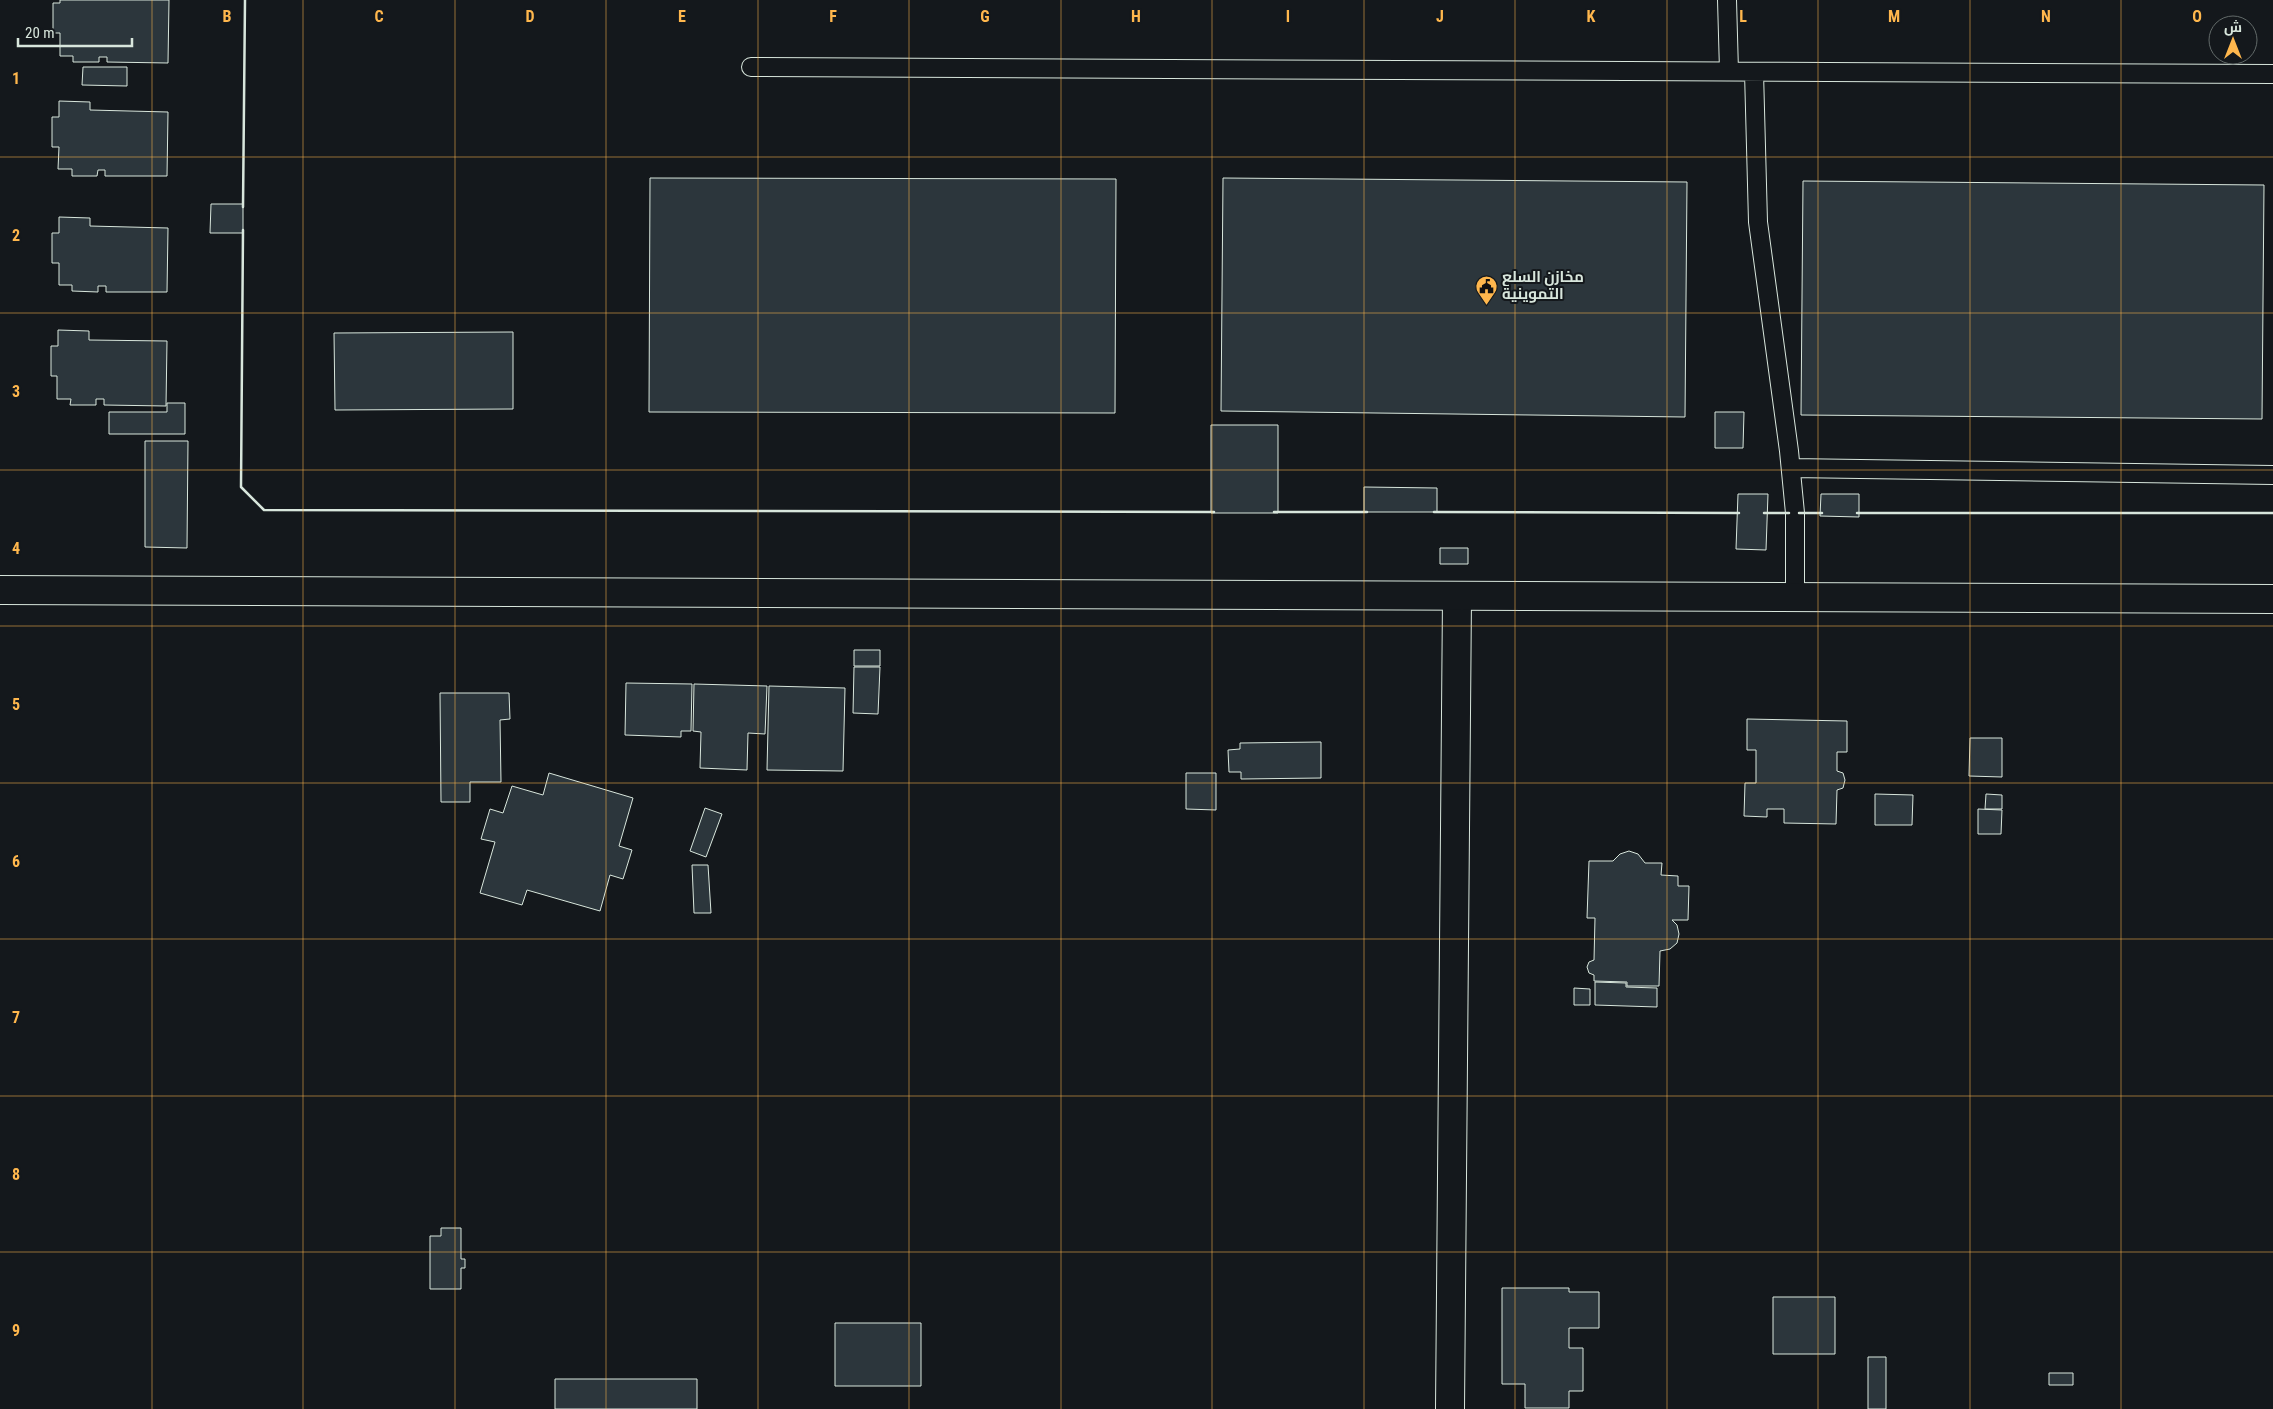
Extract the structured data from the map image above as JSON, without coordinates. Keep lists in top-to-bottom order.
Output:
{
  "places": {
    "public building": ["مخازن السلع التموينية"]
  },
  "scale_bar": "20 m",
  "north": "top",
  "grid": {
    "columns": [
      "B",
      "C",
      "D",
      "E",
      "F",
      "G",
      "H",
      "I",
      "J",
      "K",
      "L",
      "M",
      "N",
      "O"
    ],
    "rows": [
      "1",
      "2",
      "3",
      "4",
      "5",
      "6",
      "7",
      "8",
      "9"
    ]
  }
}
